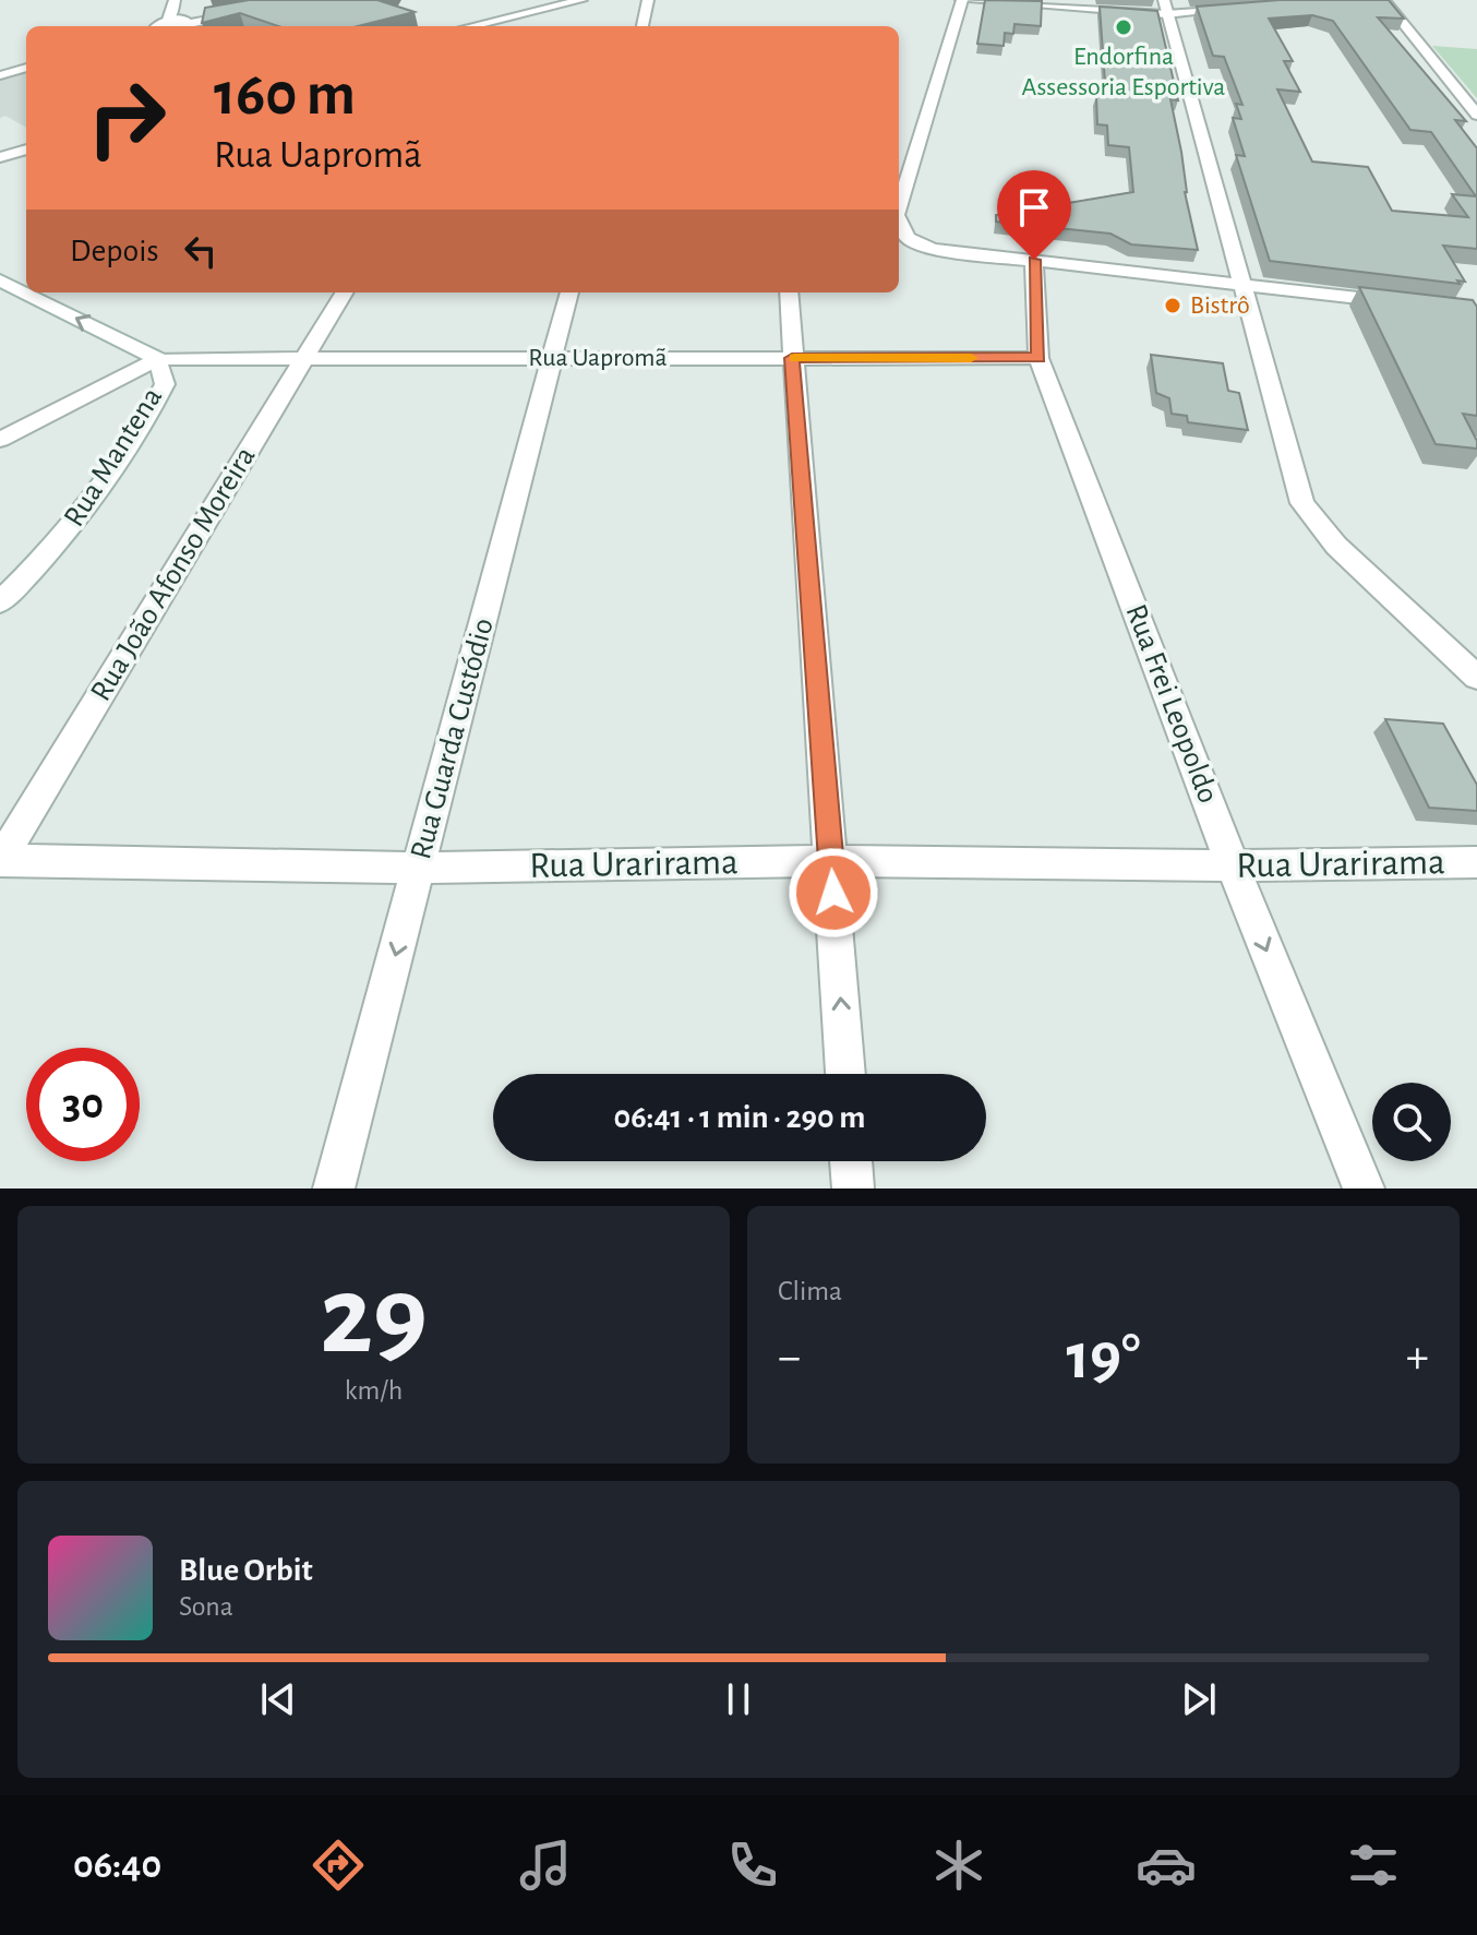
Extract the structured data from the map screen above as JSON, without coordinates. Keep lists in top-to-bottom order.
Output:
{
  "streets": {
    "street": [
      "Rua Uapromã",
      "Rua Mantena",
      "Rua João Afonso Moreira",
      "Rua Frei Leopoldo",
      "Rua Guarda Custódio",
      "Rua Urarirama"
    ]
  },
  "crossings": [
    ["Rua Uapromã", "Rua Mantena"],
    ["Rua Uapromã", "Rua João Afonso Moreira"],
    ["Rua Uapromã", "Rua Frei Leopoldo"],
    ["Rua Uapromã", "Rua Guarda Custódio"],
    ["Rua João Afonso Moreira", "Rua Urarirama"],
    ["Rua Frei Leopoldo", "Rua Urarirama"],
    ["Rua Guarda Custódio", "Rua Urarirama"]
  ],
  "one_way": ["Rua Mantena", "Rua Frei Leopoldo", "Rua Guarda Custódio"],
  "places": ["Endorfina Assessoria Esportiva", "Bistrô"],
  "page": {
    "turn": ["160 m", "Rua Uapromã"],
    "then": "Depois",
    "limit": "30",
    "trip": "06:41 · 1 min · 290 m",
    "tile": [
      ["29", "km/h"],
      "Clima"
    ],
    "heat": ["−", "19°", "+"],
    "song": ["Blue Orbit", "Sona"],
    "tabs": "06:40"
  }
}
